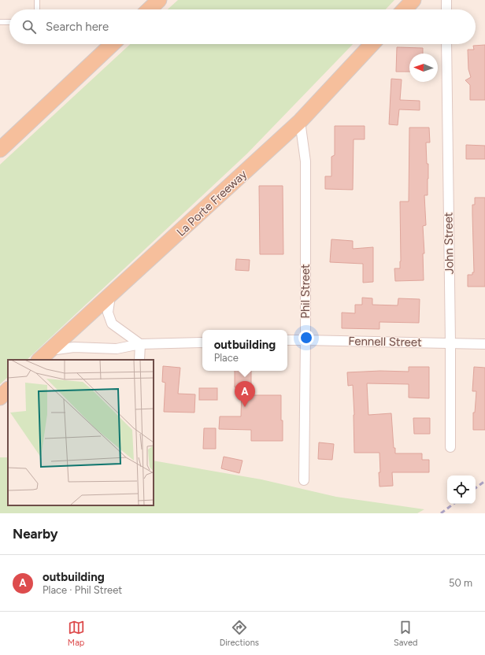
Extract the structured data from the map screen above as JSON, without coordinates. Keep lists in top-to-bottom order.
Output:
{
  "streets": {
    "main road": ["La Porte Freeway"],
    "street": ["John Street", "Phil Street", "Fennell Street"]
  },
  "crossings": [
    ["La Porte Freeway", "Phil Street"],
    ["John Street", "Fennell Street"],
    ["Phil Street", "Fennell Street"]
  ],
  "north": "left",
  "page": {
    "search": "Search here",
    "popup": ["outbuilding", "Place"],
    "pins": "A",
    "heading": "Nearby",
    "list": [
      {
        "mark": "A",
        "name": "outbuilding",
        "note": "Place · Phil Street",
        "value": "50 m"
      }
    ],
    "nav": ["Map", "Directions", "Saved"]
  }
}
